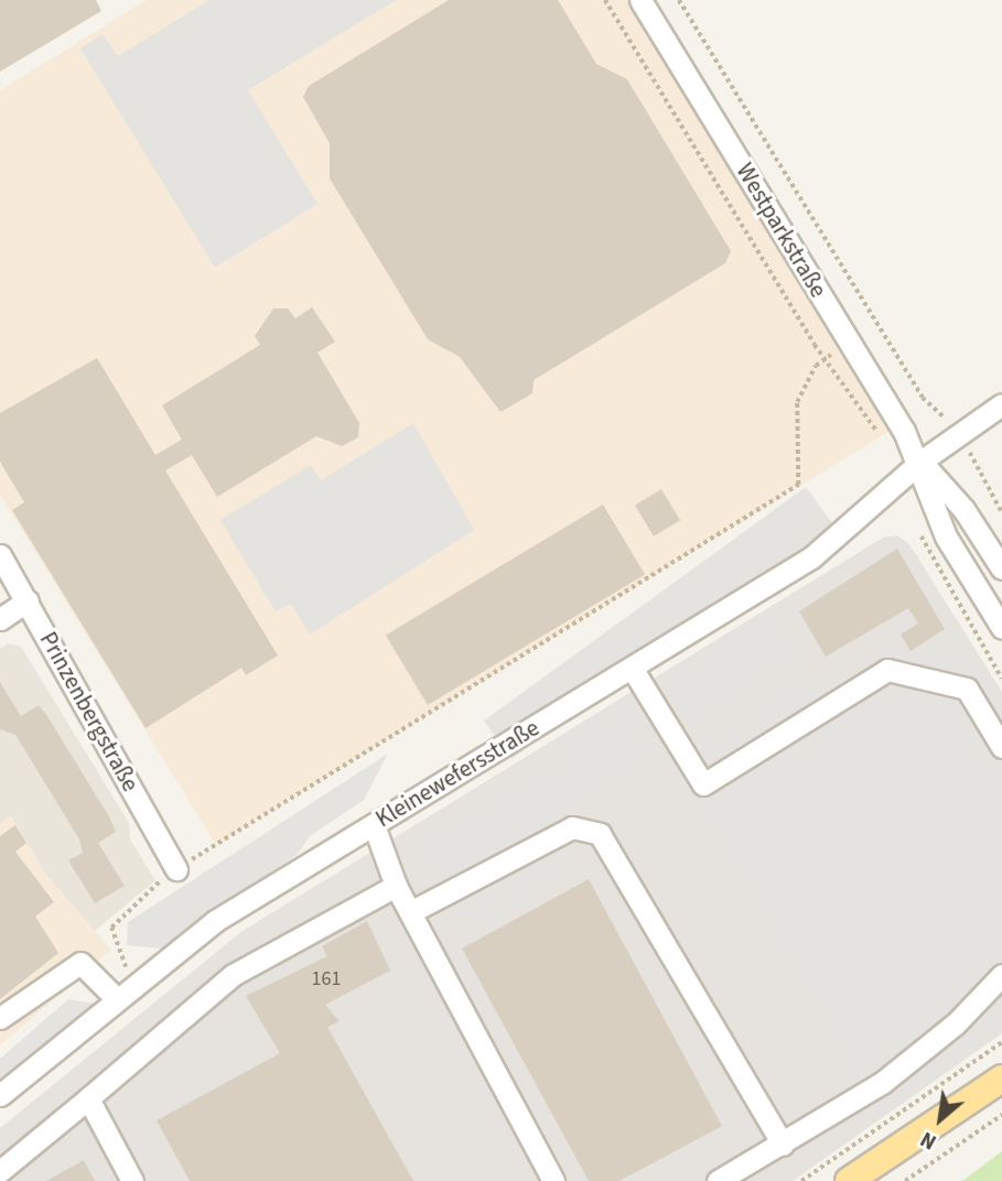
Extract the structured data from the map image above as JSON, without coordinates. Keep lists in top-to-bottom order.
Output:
{
  "streets": {
    "street": ["Westparkstraße", "Prinzenbergstraße", "Kleinewefersstraße"]
  },
  "crossings": [
    ["Westparkstraße", "Kleinewefersstraße"]
  ],
  "house_numbers": ["161"],
  "north": "bottom left"
}
